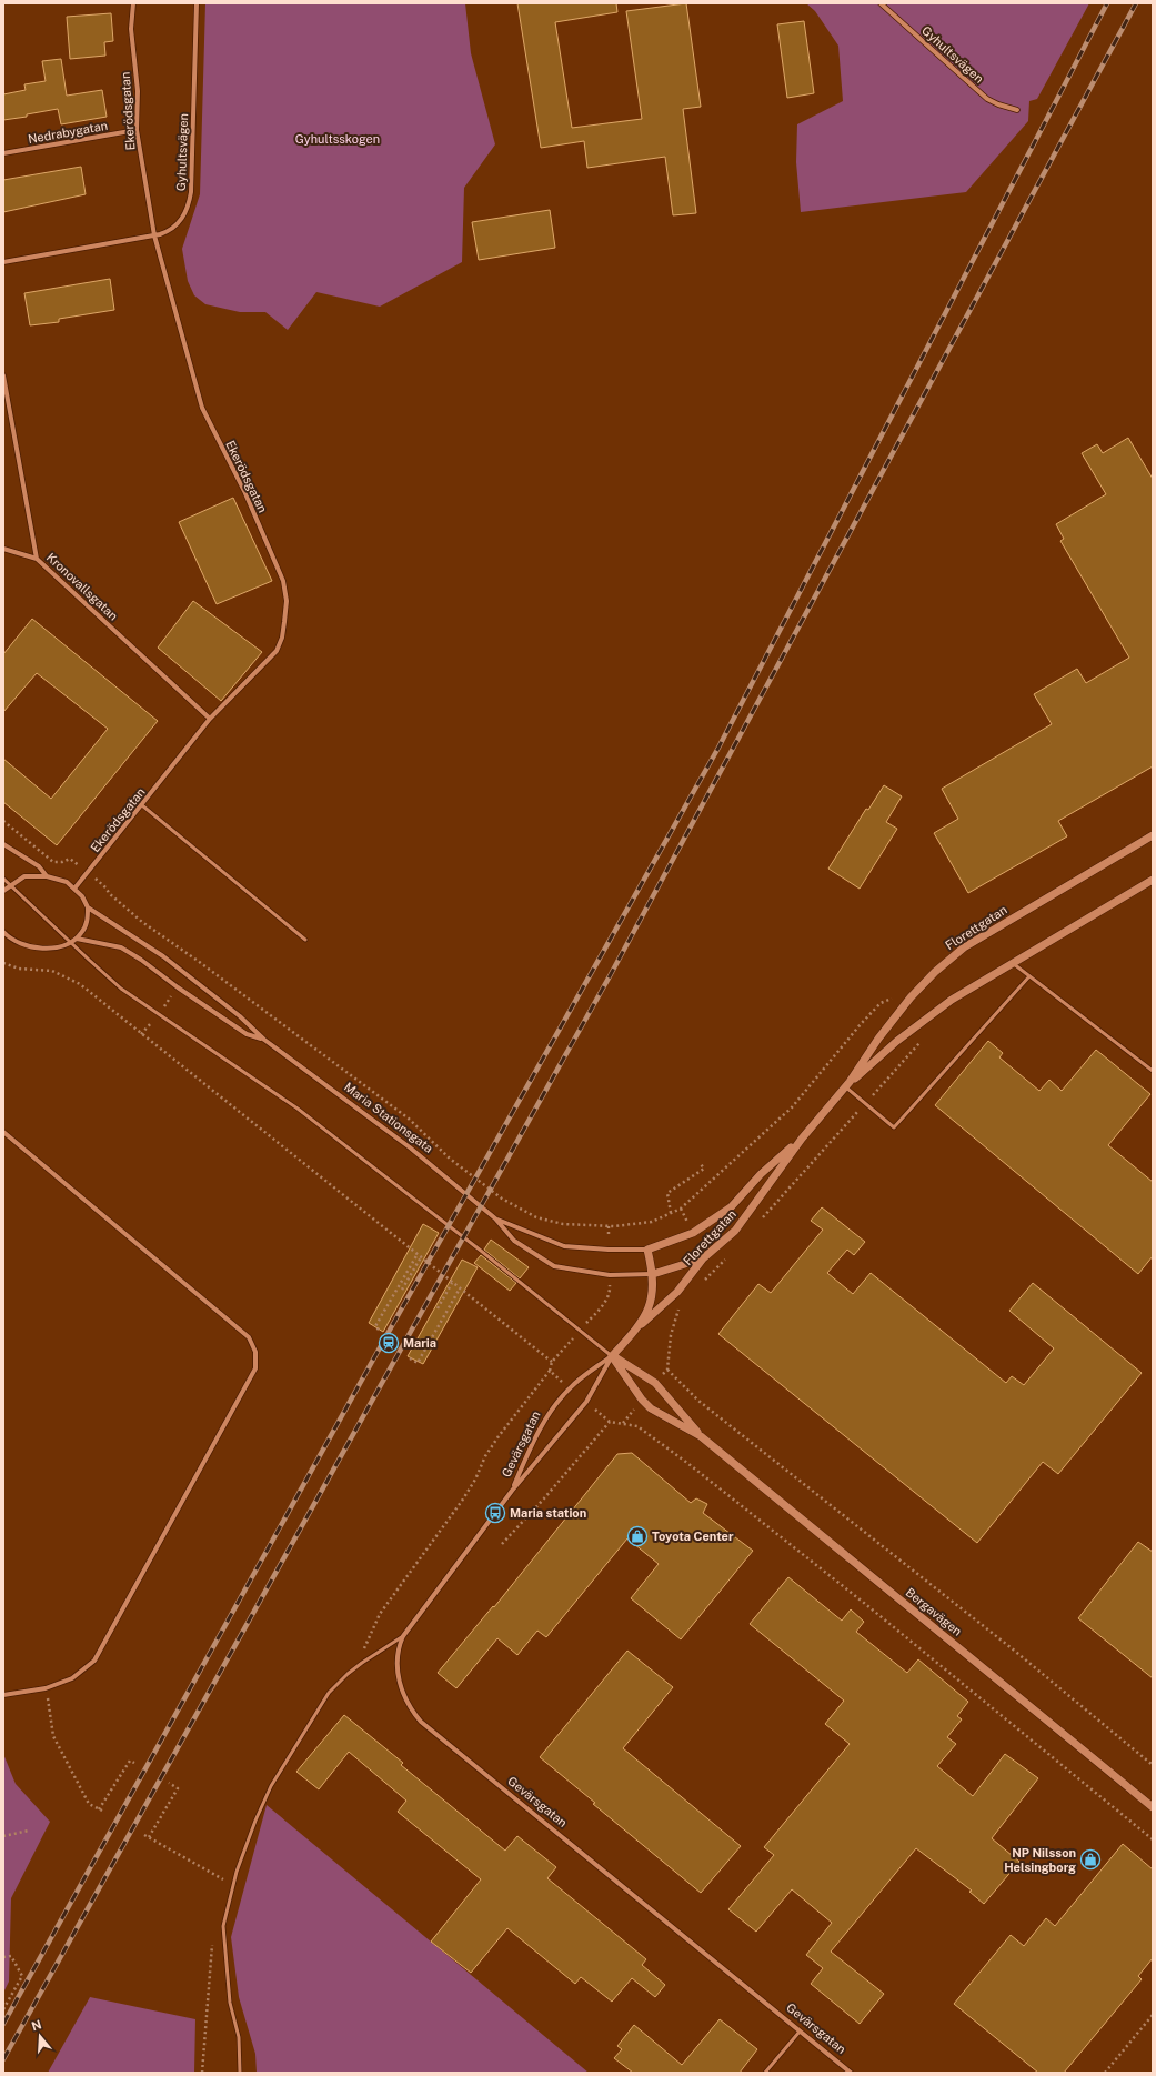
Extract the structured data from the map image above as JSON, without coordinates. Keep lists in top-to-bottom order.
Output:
{
  "streets": {
    "street": [
      "Gyhultsvägen",
      "Ekerödsgatan",
      "Nedrabygatan",
      "Kronovallsgatan",
      "Florettgatan",
      "Maria Stationsgata",
      "Gevärsgatan",
      "Bergavägen"
    ]
  },
  "crossings": [
    ["Gyhultsvägen", "Ekerödsgatan"],
    ["Ekerödsgatan", "Nedrabygatan"],
    ["Ekerödsgatan", "Kronovallsgatan"],
    ["Ekerödsgatan", "Maria Stationsgata"],
    ["Florettgatan", "Maria Stationsgata"],
    ["Florettgatan", "Gevärsgatan"],
    ["Maria Stationsgata", "Gevärsgatan"],
    ["Gevärsgatan", "Bergavägen"]
  ],
  "parks": ["Gyhultsskogen"],
  "places": {
    "station": ["Maria"],
    "bus stop": ["Maria station"],
    "shop": ["Toyota Center", "NP Nilsson Helsingborg"]
  },
  "north": "top"
}
